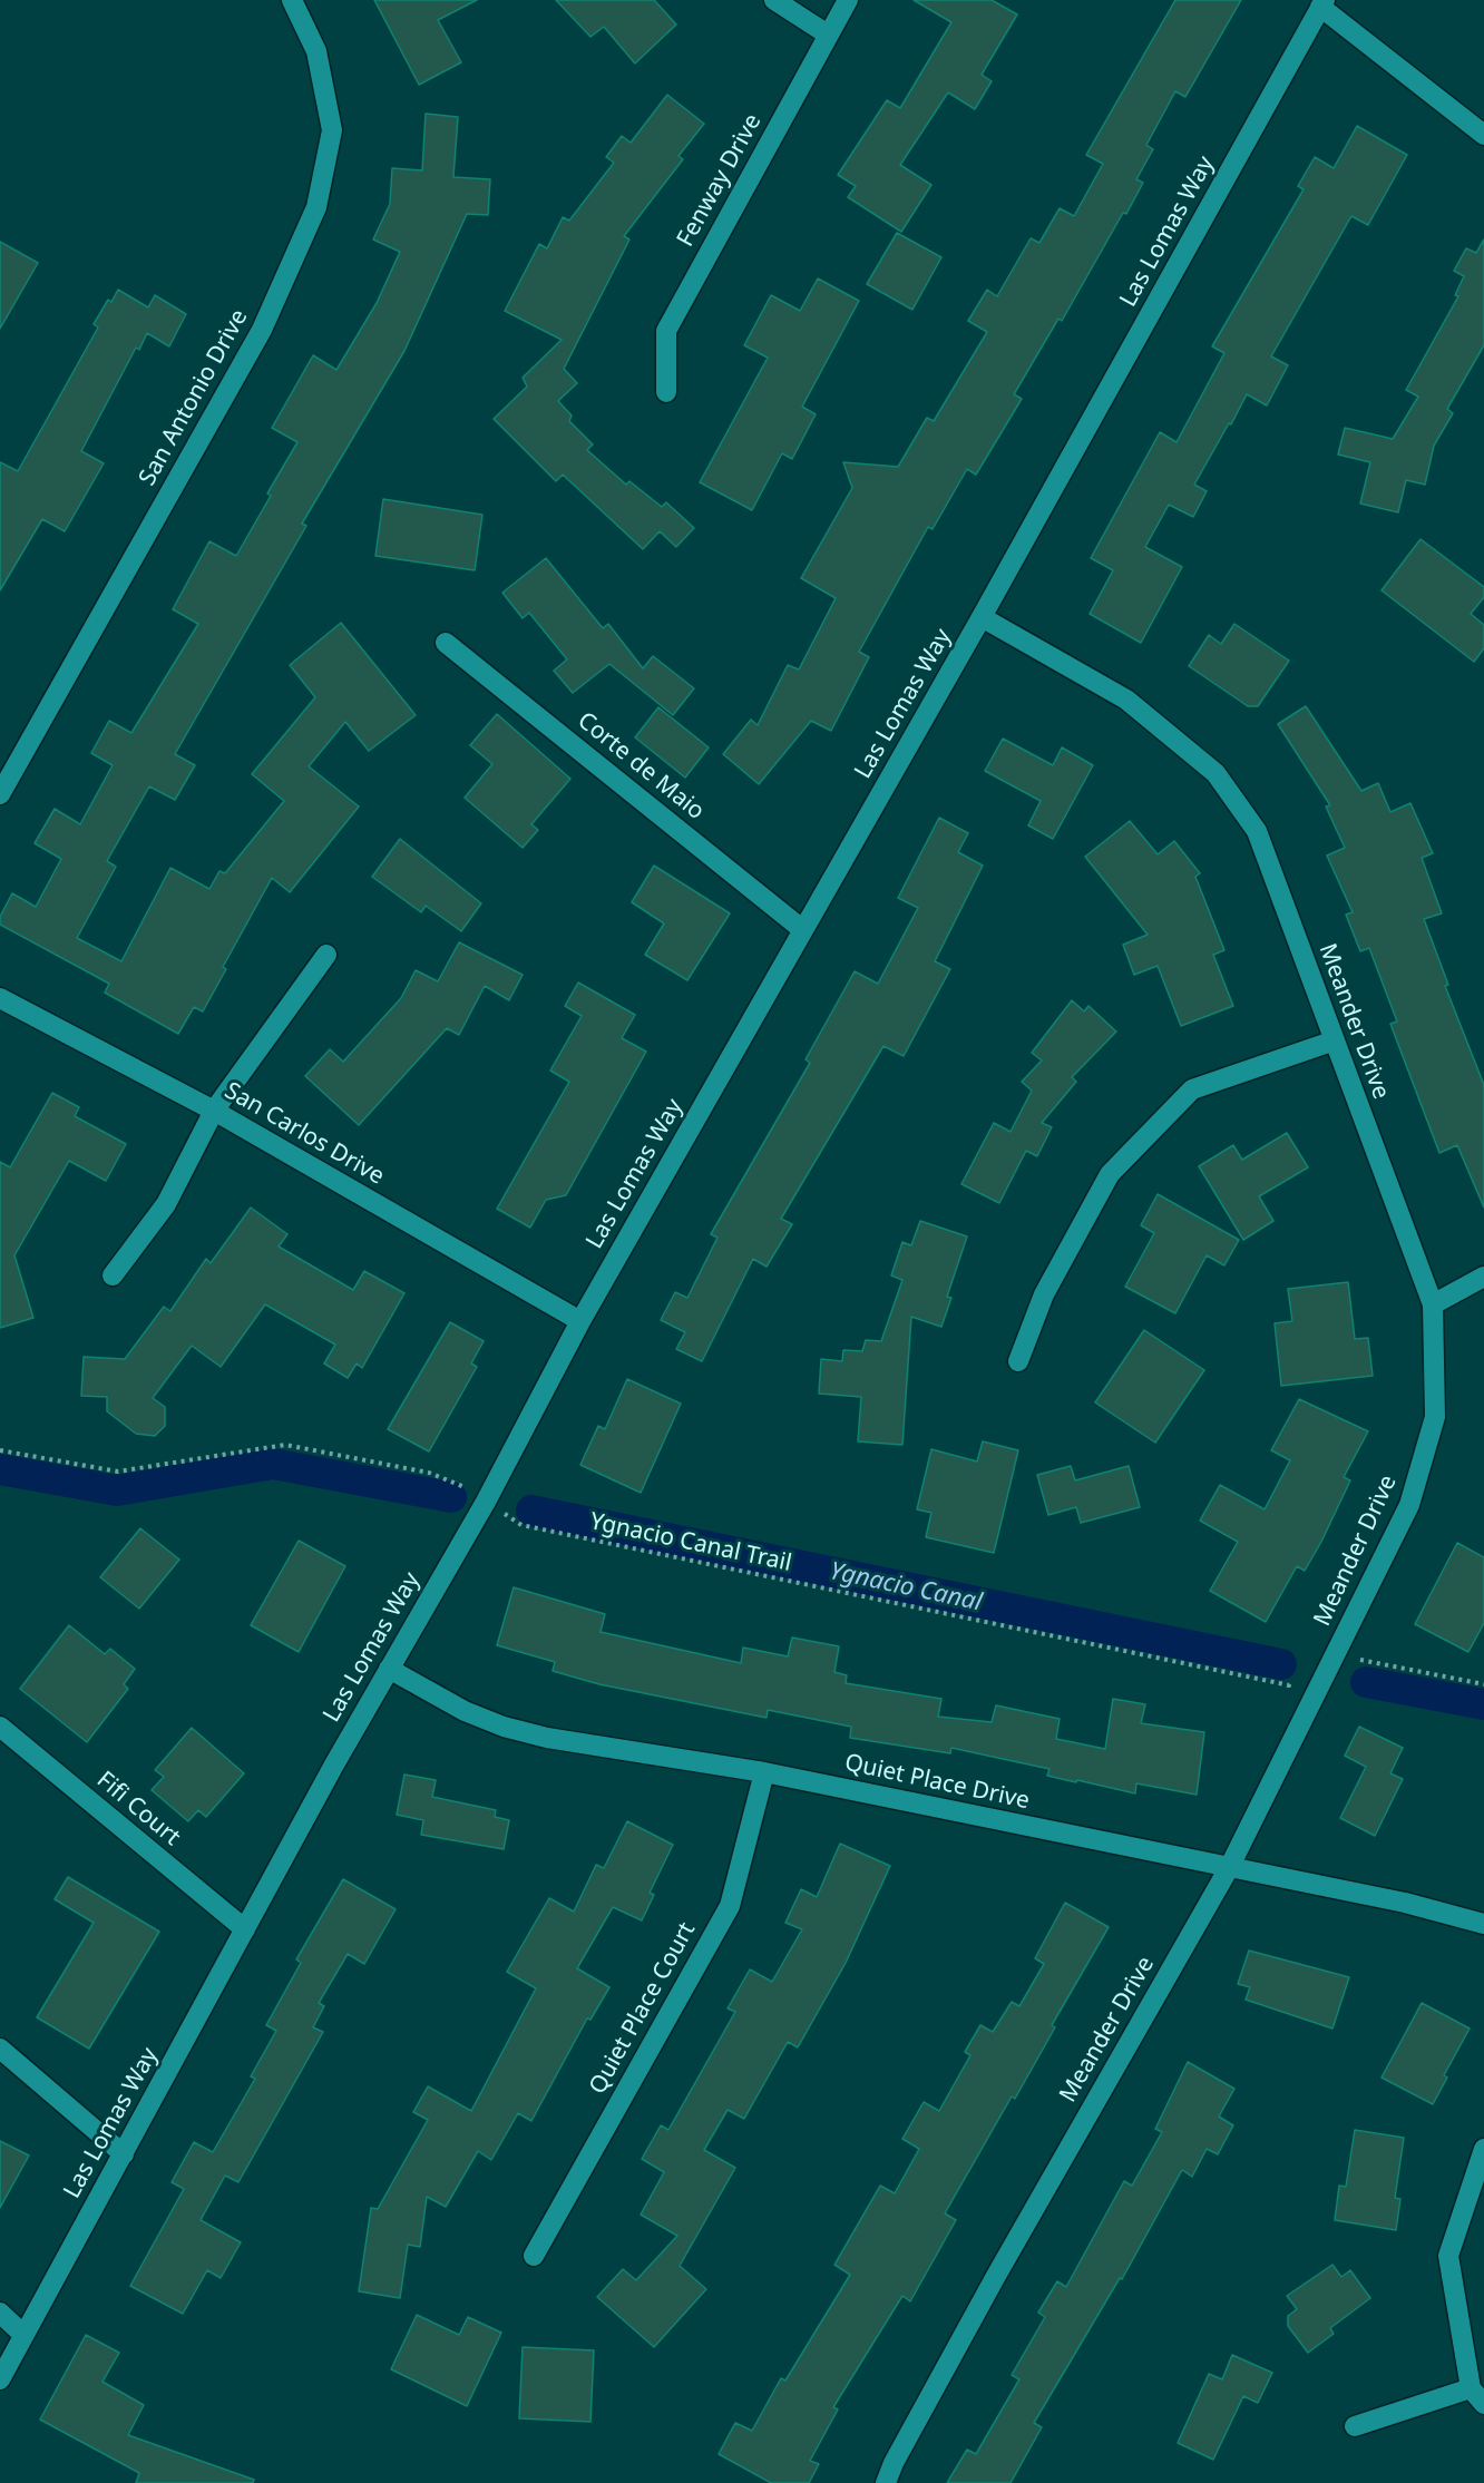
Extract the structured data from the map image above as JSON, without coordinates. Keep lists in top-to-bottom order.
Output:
{
  "streets": {
    "street": [
      "Fenway Drive",
      "Las Lomas Way",
      "San Antonio Drive",
      "Corte de Maio",
      "Meander Drive",
      "San Carlos Drive",
      "Quiet Place Drive",
      "Fifi Court",
      "Quiet Place Court"
    ],
    "path": ["Ygnacio Canal Trail"]
  },
  "crossings": [
    ["Las Lomas Way", "Corte de Maio"],
    ["Las Lomas Way", "Meander Drive"],
    ["Las Lomas Way", "San Carlos Drive"],
    ["Las Lomas Way", "Ygnacio Canal Trail"],
    ["Las Lomas Way", "Quiet Place Drive"],
    ["Las Lomas Way", "Fifi Court"],
    ["Meander Drive", "Quiet Place Drive"],
    ["Quiet Place Drive", "Quiet Place Court"]
  ],
  "water": ["Ygnacio Canal"]
}
